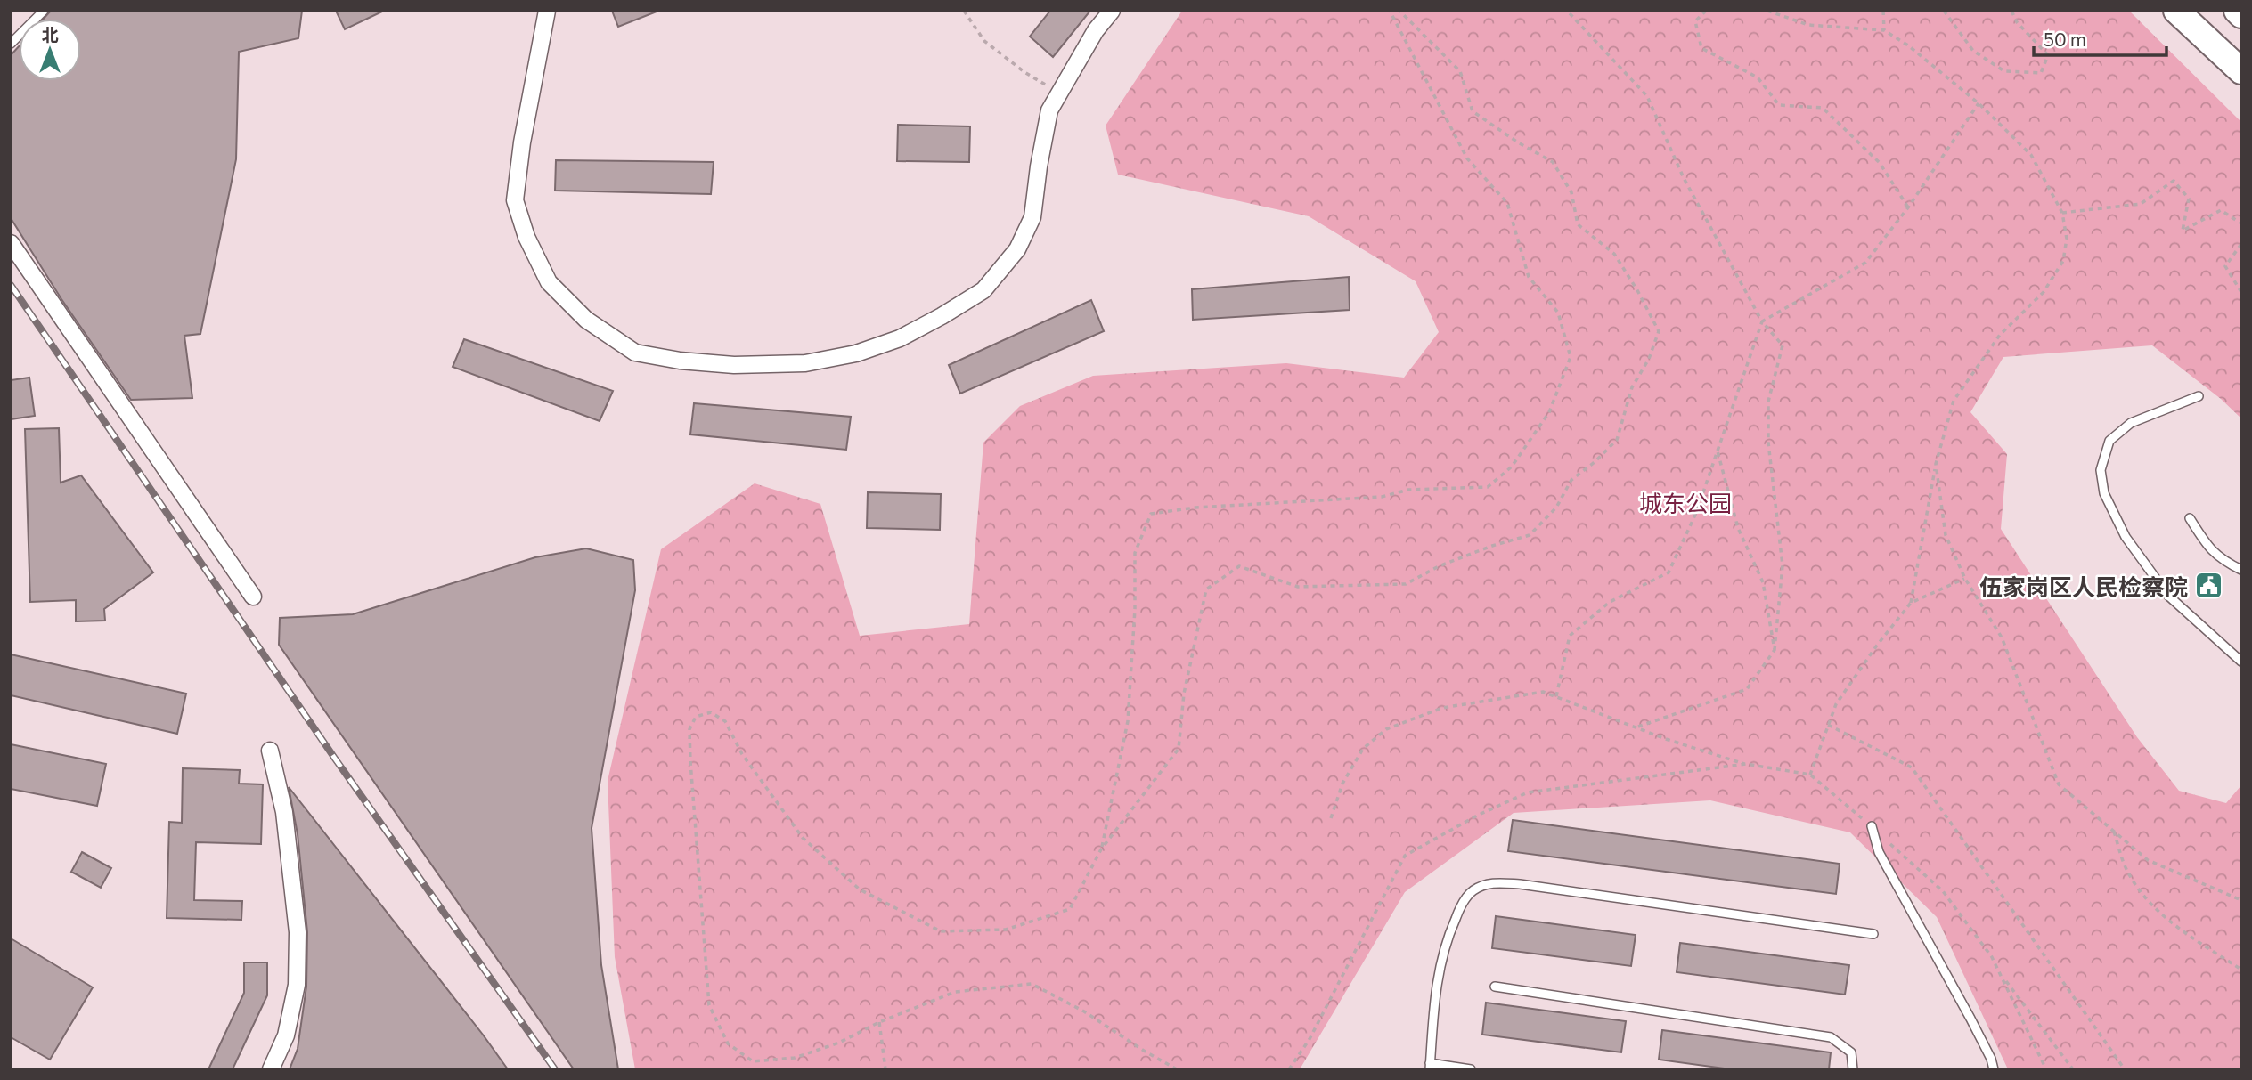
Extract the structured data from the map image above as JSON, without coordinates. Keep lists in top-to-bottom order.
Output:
{
  "parks": ["城东公园"],
  "places": {
    "public building": ["伍家岗区人民检察院"]
  },
  "scale_bar": "50 m",
  "north": "top"
}
